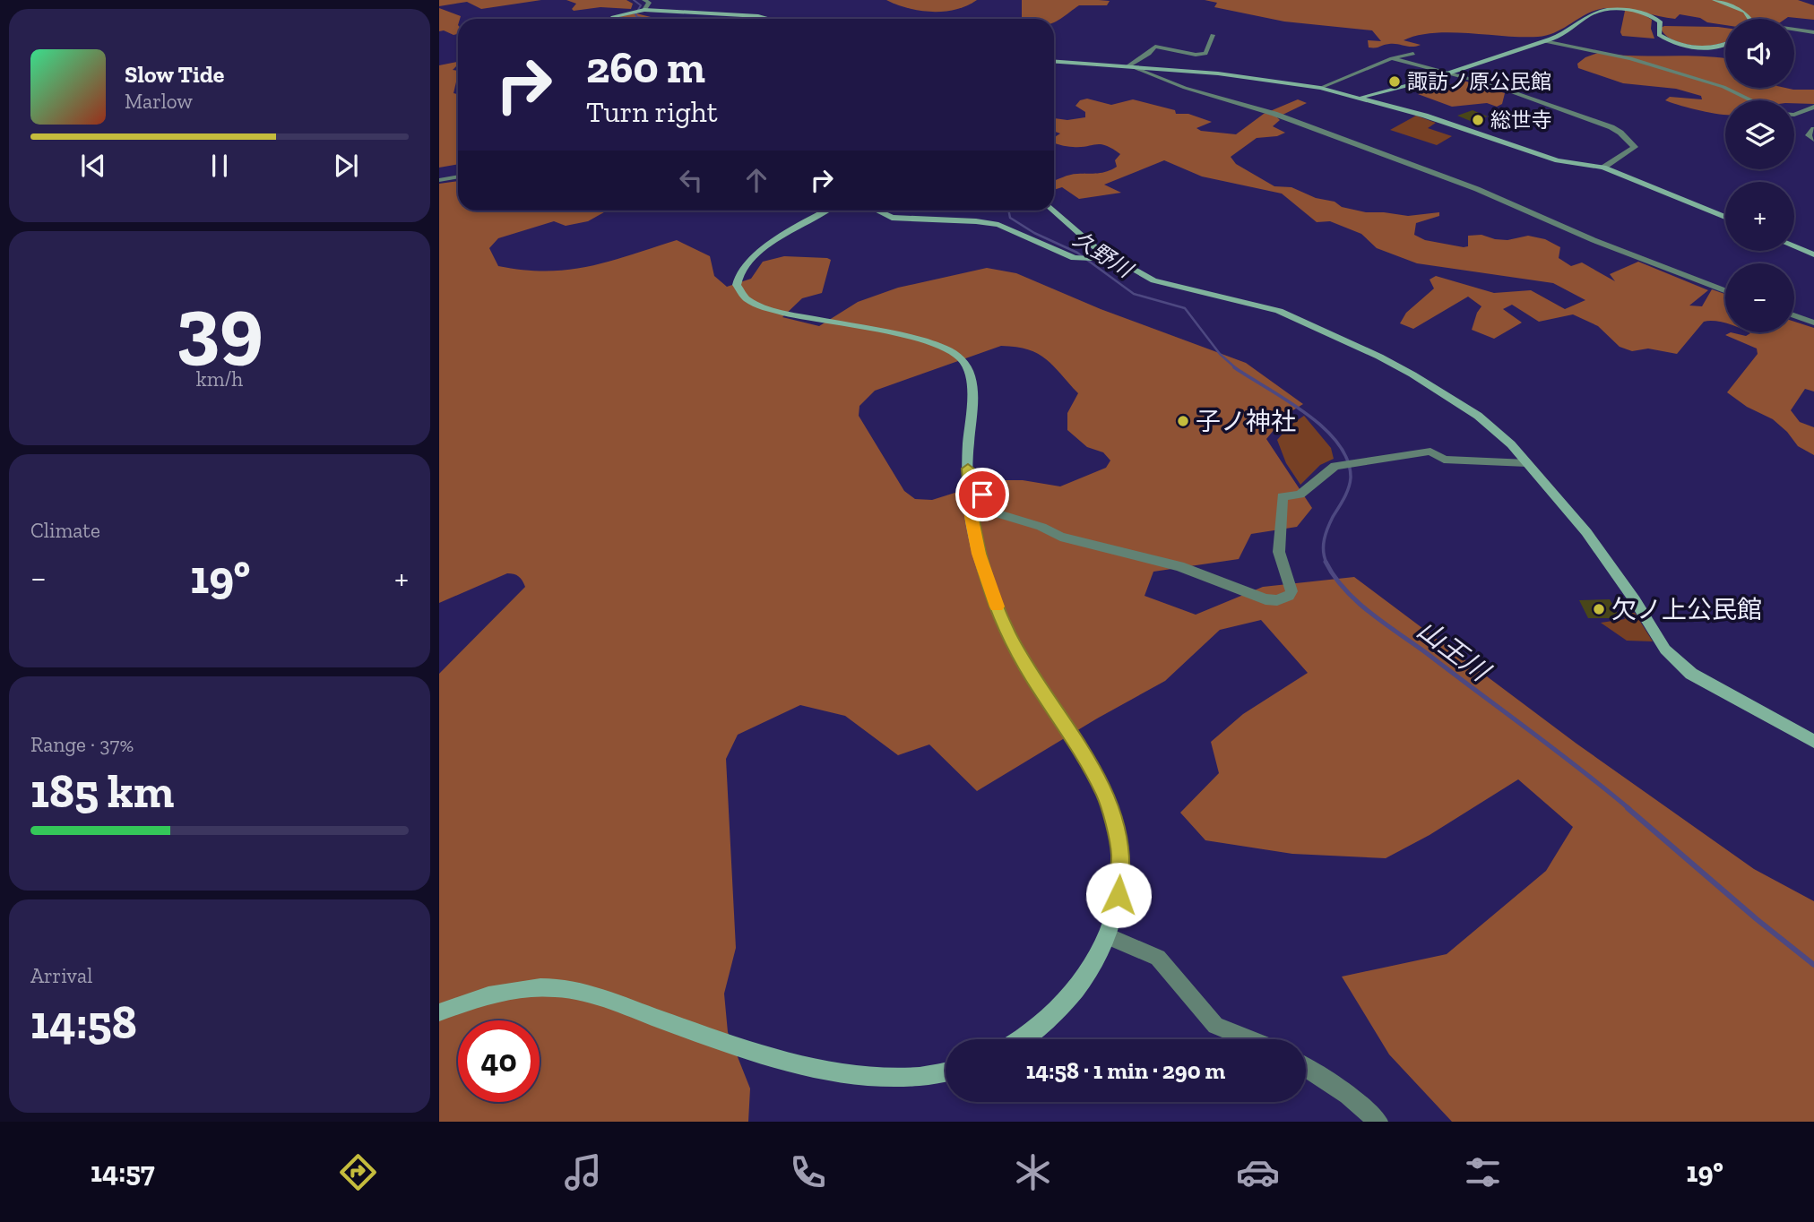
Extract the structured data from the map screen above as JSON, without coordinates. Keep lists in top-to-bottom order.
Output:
{
  "water": ["久野川", "山王川"],
  "places": [
    "諏訪ノ原公民館",
    "総世寺",
    "子ノ神社",
    "欠ノ上公民館"
  ],
  "page": {
    "map_buttons": ["+", "−"],
    "turn": ["260 m", "Turn right"],
    "song": ["Slow Tide", "Marlow"],
    "tile": [
      ["39", "km/h"],
      "Climate",
      ["Range · 37%", "185 km"],
      ["Arrival", "14:58"]
    ],
    "heat": ["−", "19°", "+"],
    "limit": "40",
    "trip": "14:58 · 1 min · 290 m",
    "tabs": ["14:57", "19°"]
  }
}
